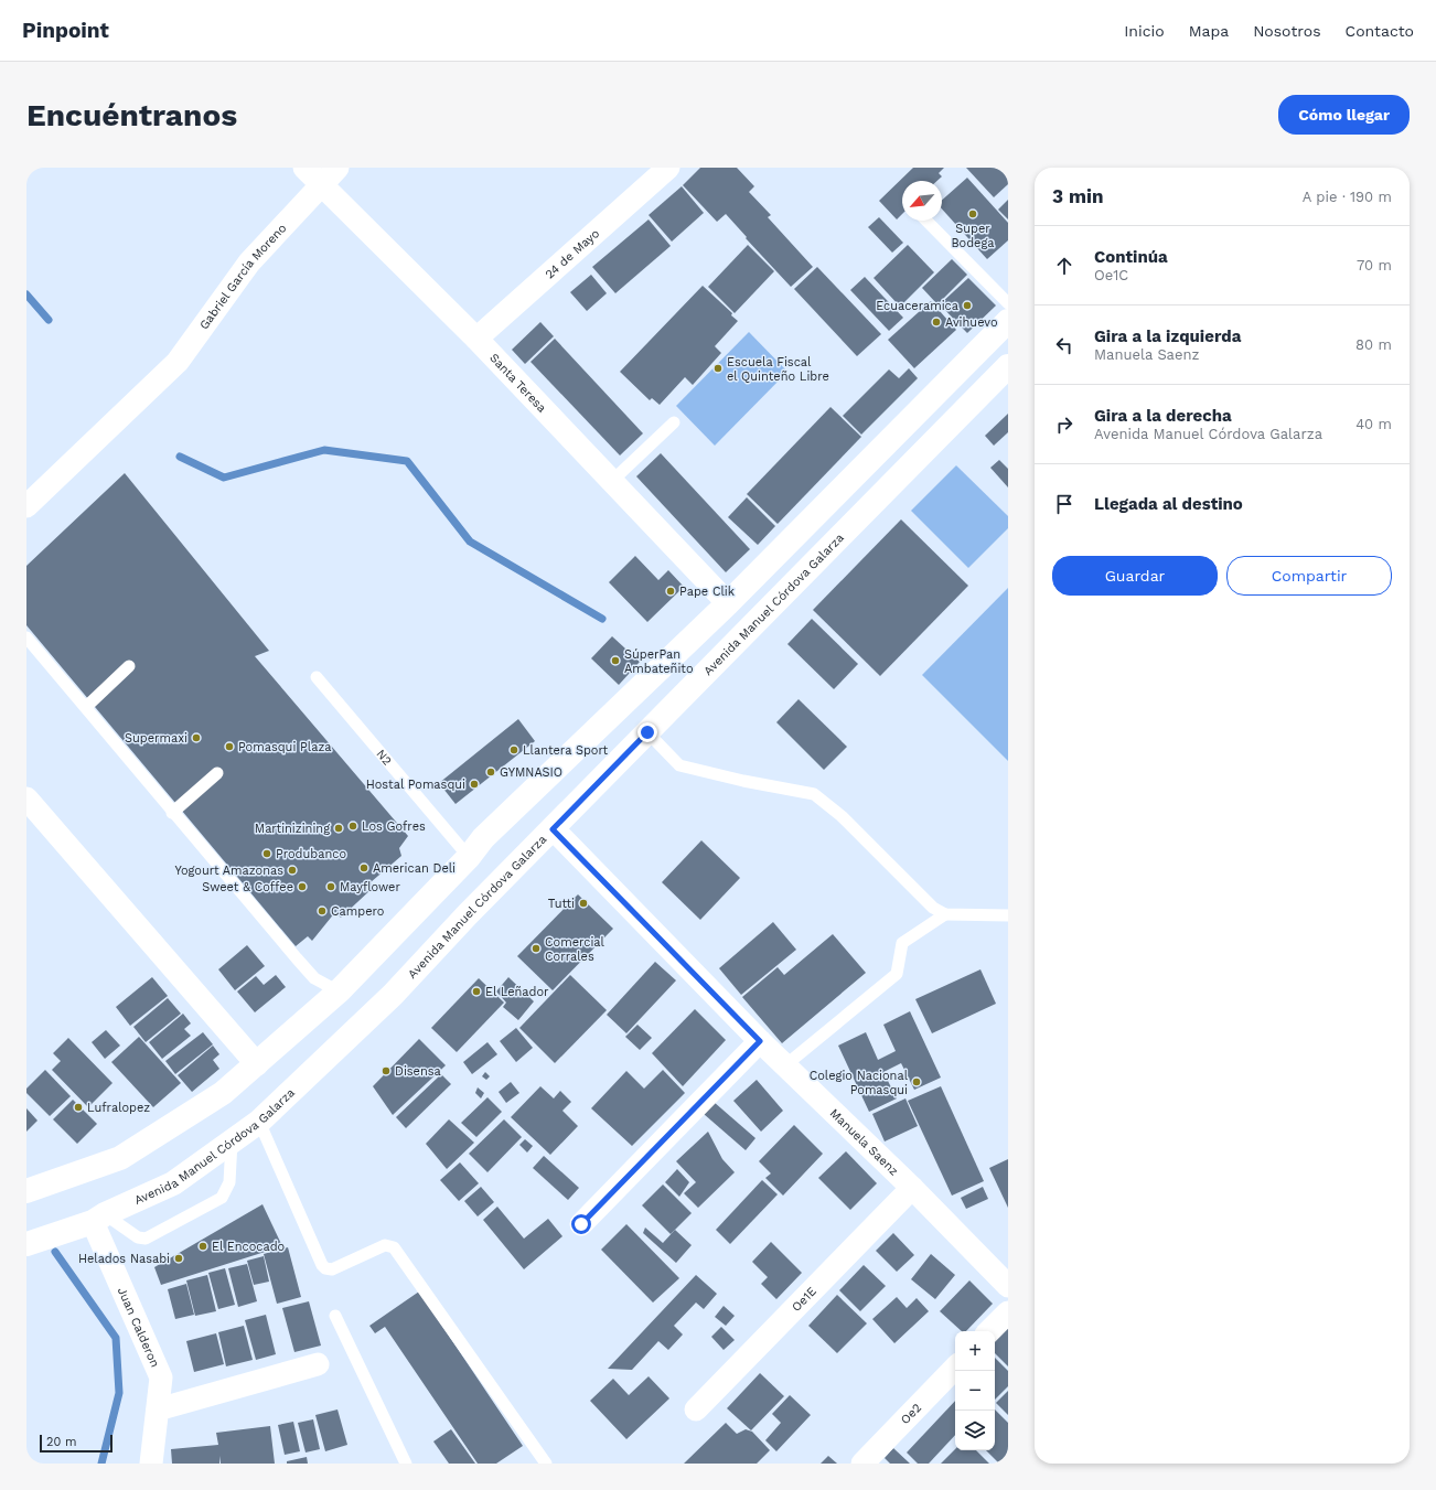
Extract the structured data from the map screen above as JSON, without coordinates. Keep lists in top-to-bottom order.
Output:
{
  "streets": {
    "main road": ["Avenida Manuel Córdova Galarza"],
    "street": [
      "24 de Mayo",
      "Gabriel García Moreno",
      "Santa Teresa",
      "Manuela Saenz",
      "Oe1E",
      "Juan Calderon",
      "Oe2"
    ],
    "lane": ["N2"]
  },
  "crossings": [
    ["24 de Mayo", "Santa Teresa"],
    ["Gabriel García Moreno", "Santa Teresa"],
    ["Avenida Manuel Córdova Galarza", "Manuela Saenz"],
    ["Avenida Manuel Córdova Galarza", "Juan Calderon"],
    ["Manuela Saenz", "Oe1E"]
  ],
  "places": [
    "Super Bodega",
    "Ecuaceramica",
    "Avihuevo",
    "Escuela Fiscal el Quinteño Libre",
    "Pape Clik",
    "SúperPan Ambateñito",
    "Supermaxi",
    "Pomasqui Plaza",
    "Llantera Sport",
    "GYMNASIO",
    "Hostal Pomasqui",
    "Los Gofres",
    "Martinizining",
    "Produbanco",
    "American Deli",
    "Yogourt Amazonas",
    "Sweet & Coffee",
    "Mayflower",
    "Tutti",
    "Campero",
    "Comercial Corrales",
    "El Leñador",
    "Disensa",
    "Colegio Nacional Pomasqui",
    "Lufralopez",
    "El Encocado",
    "Helados Nasabi"
  ],
  "scale_bar": "20 m",
  "north": "bottom left",
  "page": {
    "header": "Pinpoint",
    "nav": [
      "Inicio",
      "Mapa",
      "Nosotros",
      "Contacto"
    ],
    "buttons": [
      "Cómo llegar",
      ["Guardar", "Compartir"]
    ],
    "title": "Encuéntranos",
    "heading": ["3 min", "A pie · 190 m"],
    "list": [
      ["Continúa", "Oe1C", "70 m"],
      ["Gira a la izquierda", "Manuela Saenz", "80 m"],
      ["Gira a la derecha", "Avenida Manuel Córdova Galarza", "40 m"],
      "Llegada al destino"
    ],
    "map_buttons": ["+", "−"],
    "scale": "20 m"
  }
}
